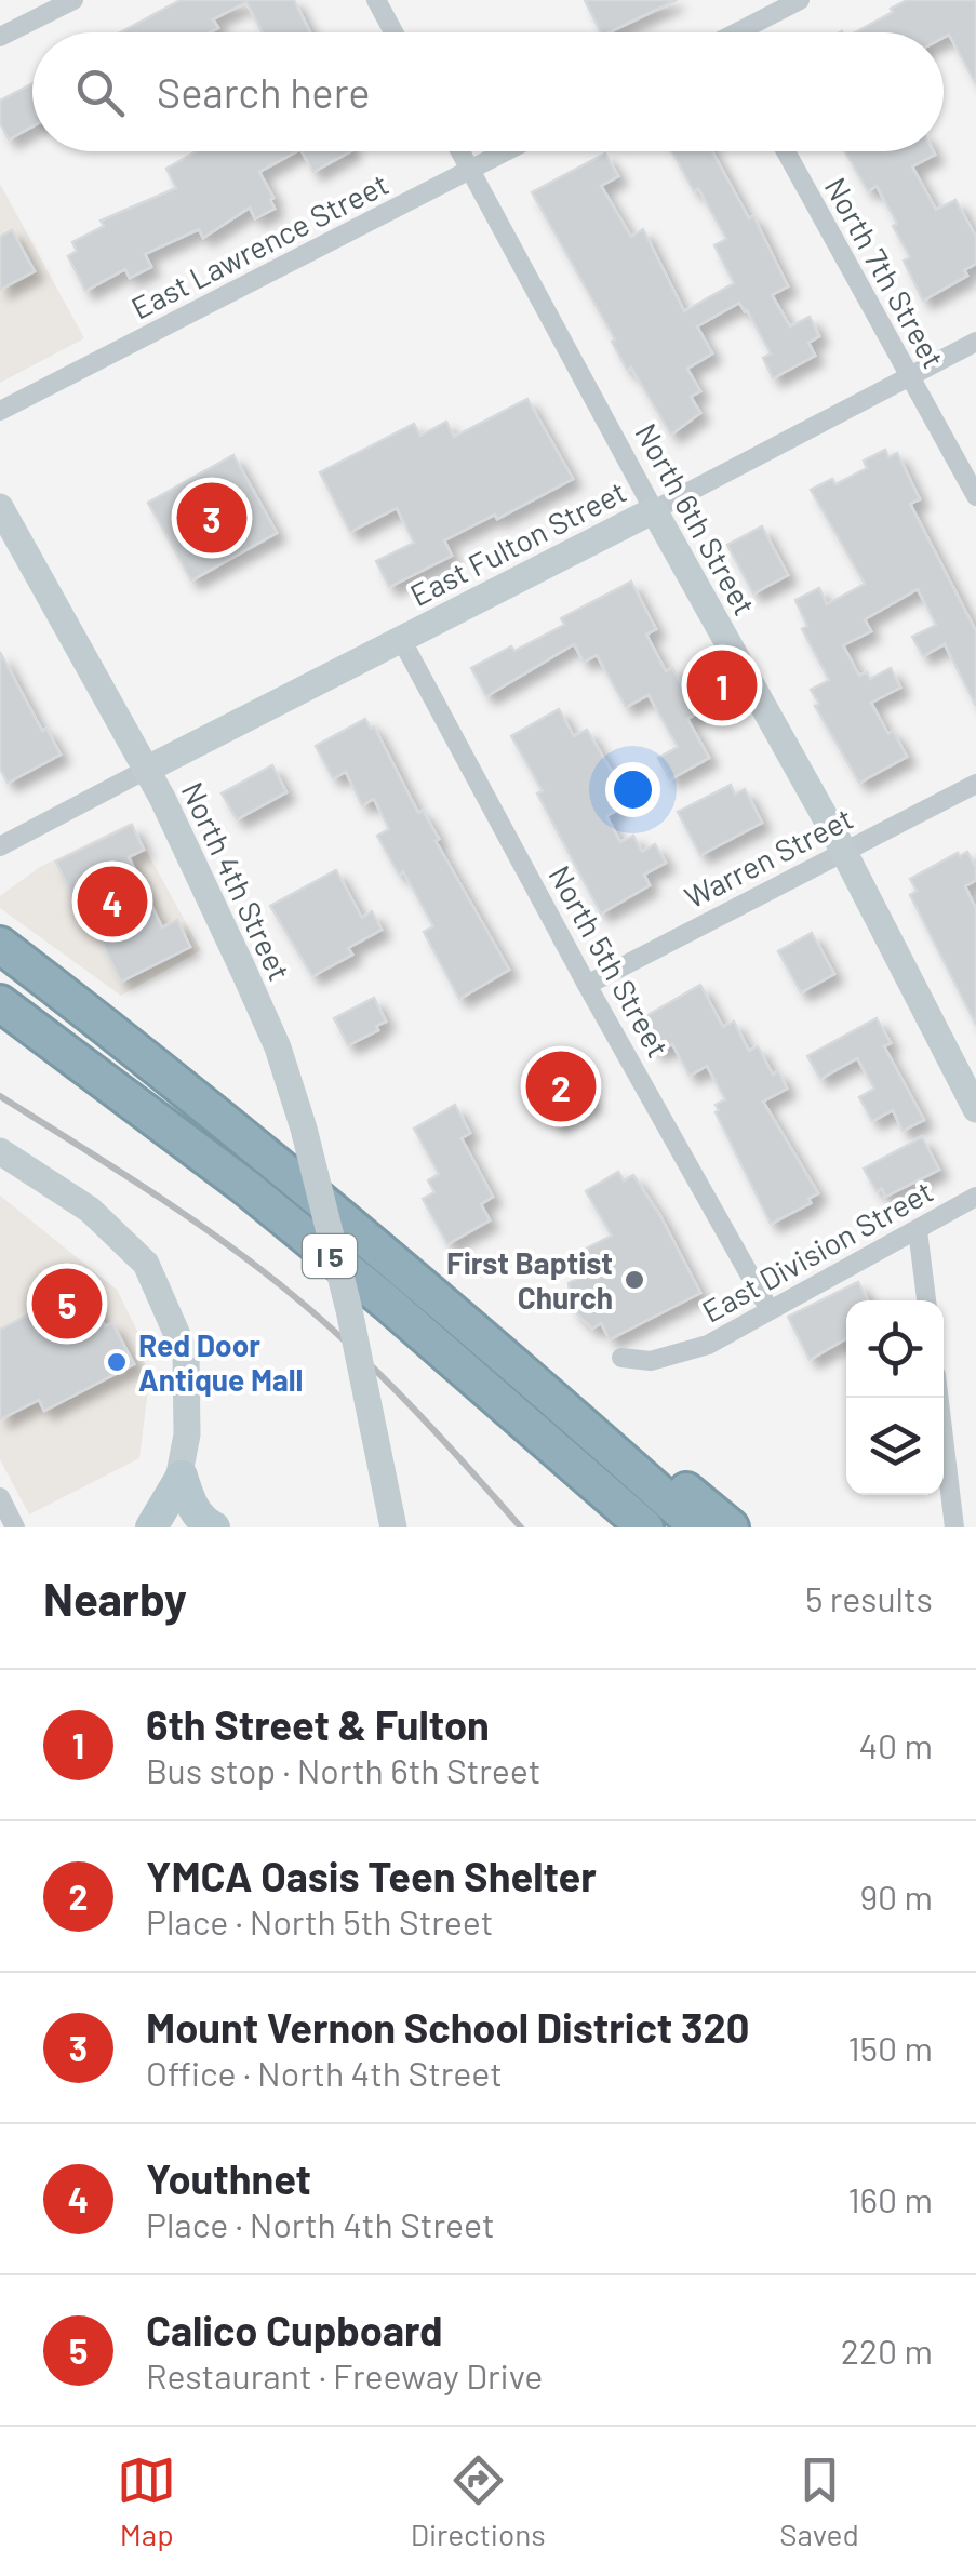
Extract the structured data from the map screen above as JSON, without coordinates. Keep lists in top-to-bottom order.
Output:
{
  "streets": {
    "highway": ["I 5"],
    "street": [
      "East Lawrence Street",
      "North 7th Street",
      "North 6th Street",
      "East Fulton Street",
      "Warren Street",
      "North 4th Street",
      "North 5th Street",
      "East Division Street"
    ]
  },
  "crossings": [
    ["East Lawrence Street", "North 6th Street"],
    ["North 7th Street", "East Fulton Street"],
    ["North 6th Street", "East Fulton Street"],
    ["North 6th Street", "Warren Street"],
    ["East Fulton Street", "North 4th Street"],
    ["East Fulton Street", "North 5th Street"],
    ["Warren Street", "North 5th Street"],
    ["North 5th Street", "East Division Street"]
  ],
  "places": ["First Baptist Church", "Red Door Antique Mall"],
  "page": {
    "search": "Search here",
    "pins": [
      "3",
      "1",
      "4",
      "2",
      "5"
    ],
    "heading": ["Nearby", "5 results"],
    "list": [
      {
        "mark": "1",
        "name": "6th Street & Fulton",
        "note": "Bus stop · North 6th Street",
        "value": "40 m"
      },
      {
        "mark": "2",
        "name": "YMCA Oasis Teen Shelter",
        "note": "Place · North 5th Street",
        "value": "90 m"
      },
      {
        "mark": "3",
        "name": "Mount Vernon School District 320",
        "note": "Office · North 4th Street",
        "value": "150 m"
      },
      {
        "mark": "4",
        "name": "Youthnet",
        "note": "Place · North 4th Street",
        "value": "160 m"
      },
      {
        "mark": "5",
        "name": "Calico Cupboard",
        "note": "Restaurant · Freeway Drive",
        "value": "220 m"
      }
    ],
    "nav": ["Map", "Directions", "Saved"]
  }
}
